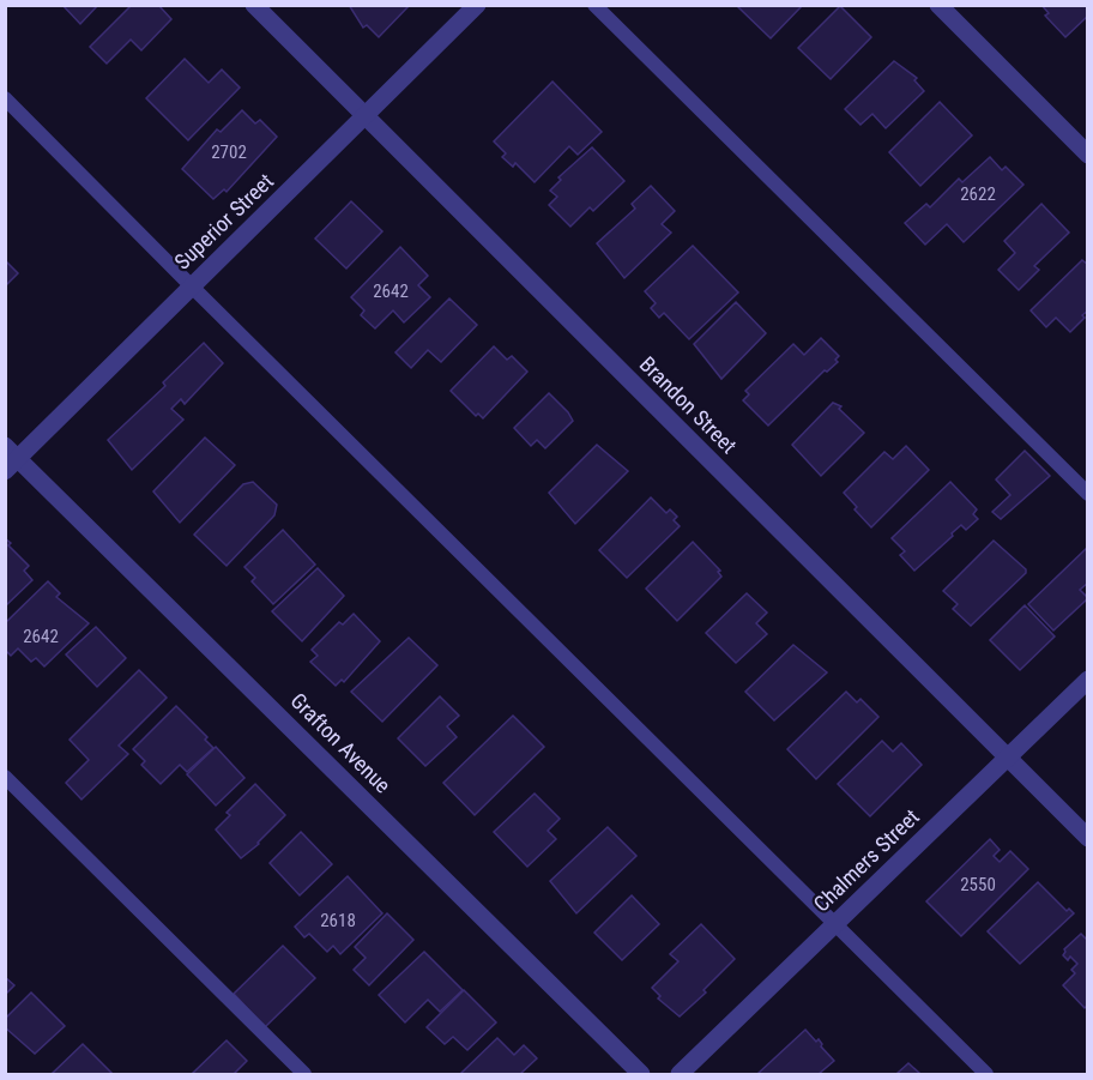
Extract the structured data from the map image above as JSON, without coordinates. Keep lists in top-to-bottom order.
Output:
{
  "streets": {
    "street": [
      "Superior Street",
      "Brandon Street",
      "Grafton Avenue",
      "Chalmers Street"
    ]
  },
  "crossings": [
    ["Superior Street", "Brandon Street"],
    ["Superior Street", "Grafton Avenue"],
    ["Brandon Street", "Chalmers Street"]
  ],
  "house_numbers": [
    "2702",
    "2622",
    "2642",
    "2642",
    "2550",
    "2618"
  ]
}
